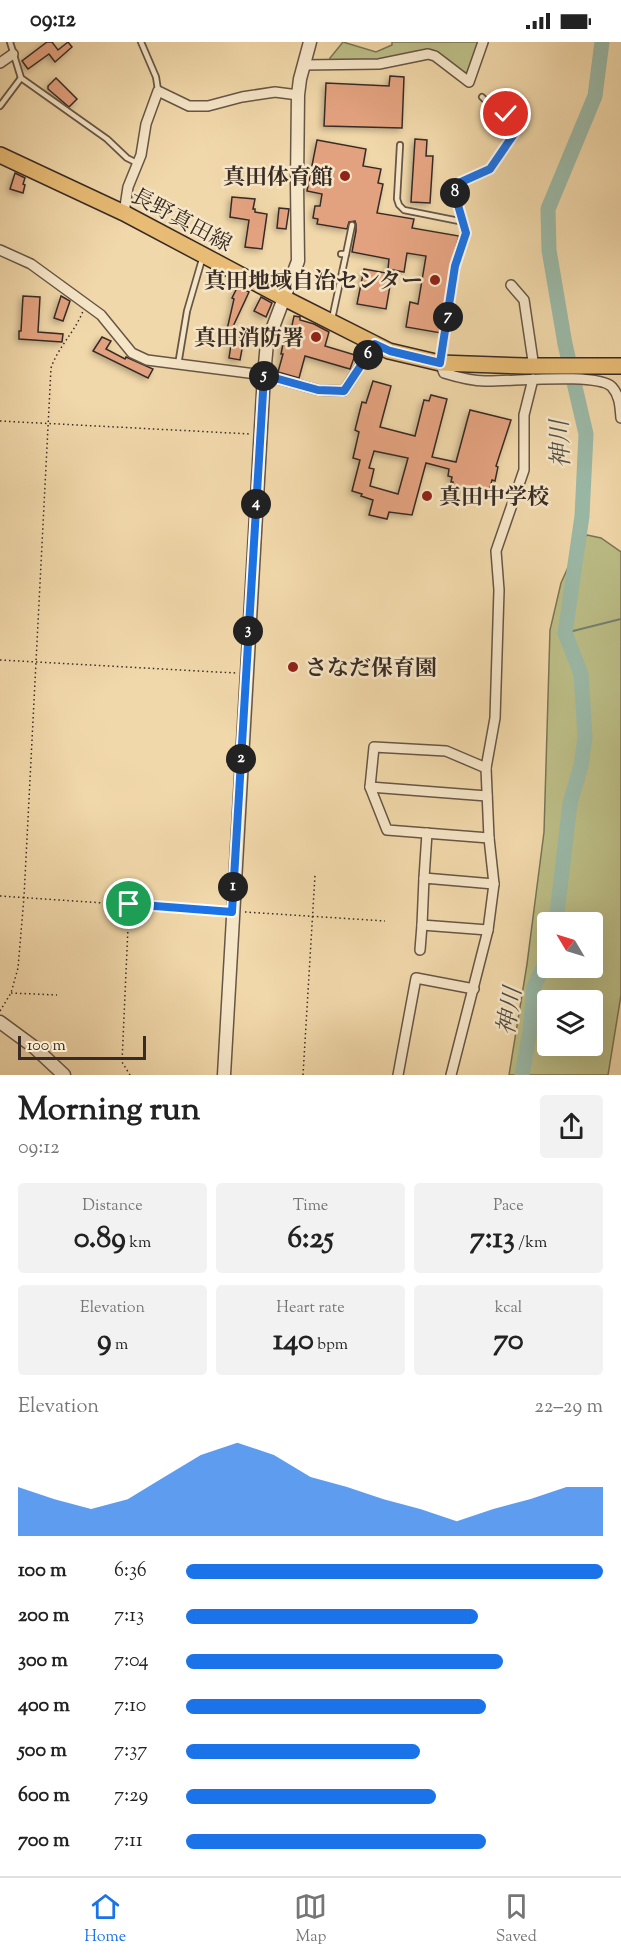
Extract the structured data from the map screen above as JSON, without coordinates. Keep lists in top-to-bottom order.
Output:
{
  "streets": {
    "main road": ["長野真田線"]
  },
  "water": ["神川"],
  "places": [
    "真田体育館",
    "真田地域自治センター",
    "真田消防署",
    "真田中学校",
    "さなだ保育園"
  ],
  "scale_bar": "100 m",
  "north": "top left",
  "page": {
    "status": "09:12",
    "pins": [
      "8",
      "7",
      "6",
      "5",
      "4",
      "3",
      "2",
      "1"
    ],
    "scale": "100 m",
    "heading": ["Morning run", "09:12"],
    "stats": [
      ["Distance", "0.89 km"],
      ["Time", "6:25"],
      ["Pace", "7:13 /km"],
      ["Elevation", "9 m"],
      ["Heart rate", "140 bpm"],
      ["kcal", "70"]
    ],
    "chart": ["Elevation", "22–29 m"],
    "list": [
      {
        "name": "100 m",
        "note": "6:36"
      },
      {
        "name": "200 m",
        "note": "7:13"
      },
      {
        "name": "300 m",
        "note": "7:04"
      },
      {
        "name": "400 m",
        "note": "7:10"
      },
      {
        "name": "500 m",
        "note": "7:37"
      },
      {
        "name": "600 m",
        "note": "7:29"
      },
      {
        "name": "700 m",
        "note": "7:11"
      }
    ],
    "tabs": ["Home", "Map", "Saved"]
  }
}
